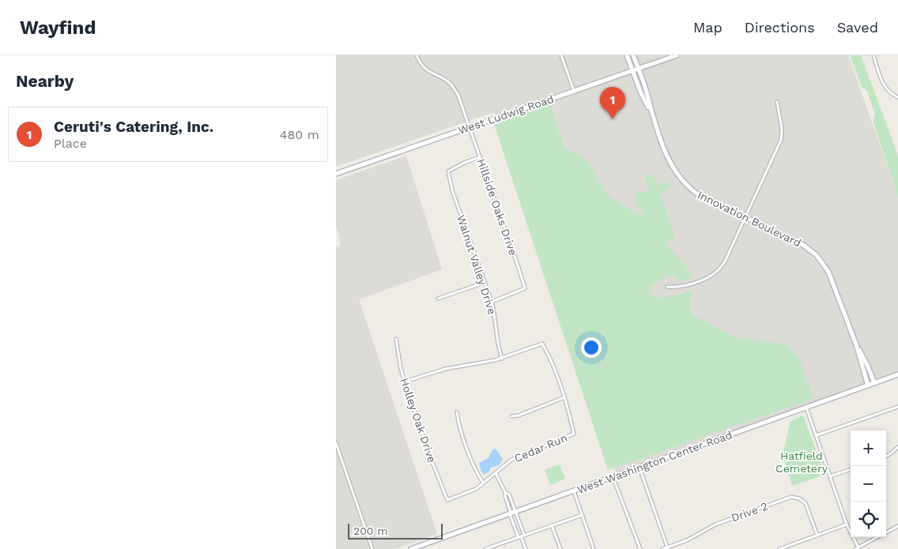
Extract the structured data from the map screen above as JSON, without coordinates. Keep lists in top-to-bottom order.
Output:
{
  "streets": {
    "main road": ["West Ludwig Road", "Innovation Boulevard", "West Washington Center Road"],
    "street": [
      "Hillside Oaks Drive",
      "Walnut Valley Drive",
      "Holley Oak Drive",
      "Cedar Run",
      "Drive 2"
    ]
  },
  "crossings": [
    ["West Ludwig Road", "Hillside Oaks Drive"],
    ["West Ludwig Road", "Innovation Boulevard"],
    ["Hillside Oaks Drive", "Walnut Valley Drive"],
    ["Innovation Boulevard", "West Washington Center Road"],
    ["Holley Oak Drive", "Cedar Run"]
  ],
  "parks": ["Hatfield Cemetery"],
  "scale_bar": "200 m",
  "page": {
    "header": "Wayfind",
    "nav": ["Map", "Directions", "Saved"],
    "heading": "Nearby",
    "pins": "1",
    "list": [
      {
        "mark": "1",
        "name": "Ceruti's Catering, Inc.",
        "note": "Place",
        "value": "480 m"
      }
    ],
    "map_buttons": ["+", "−"],
    "scale": "200 m"
  }
}
